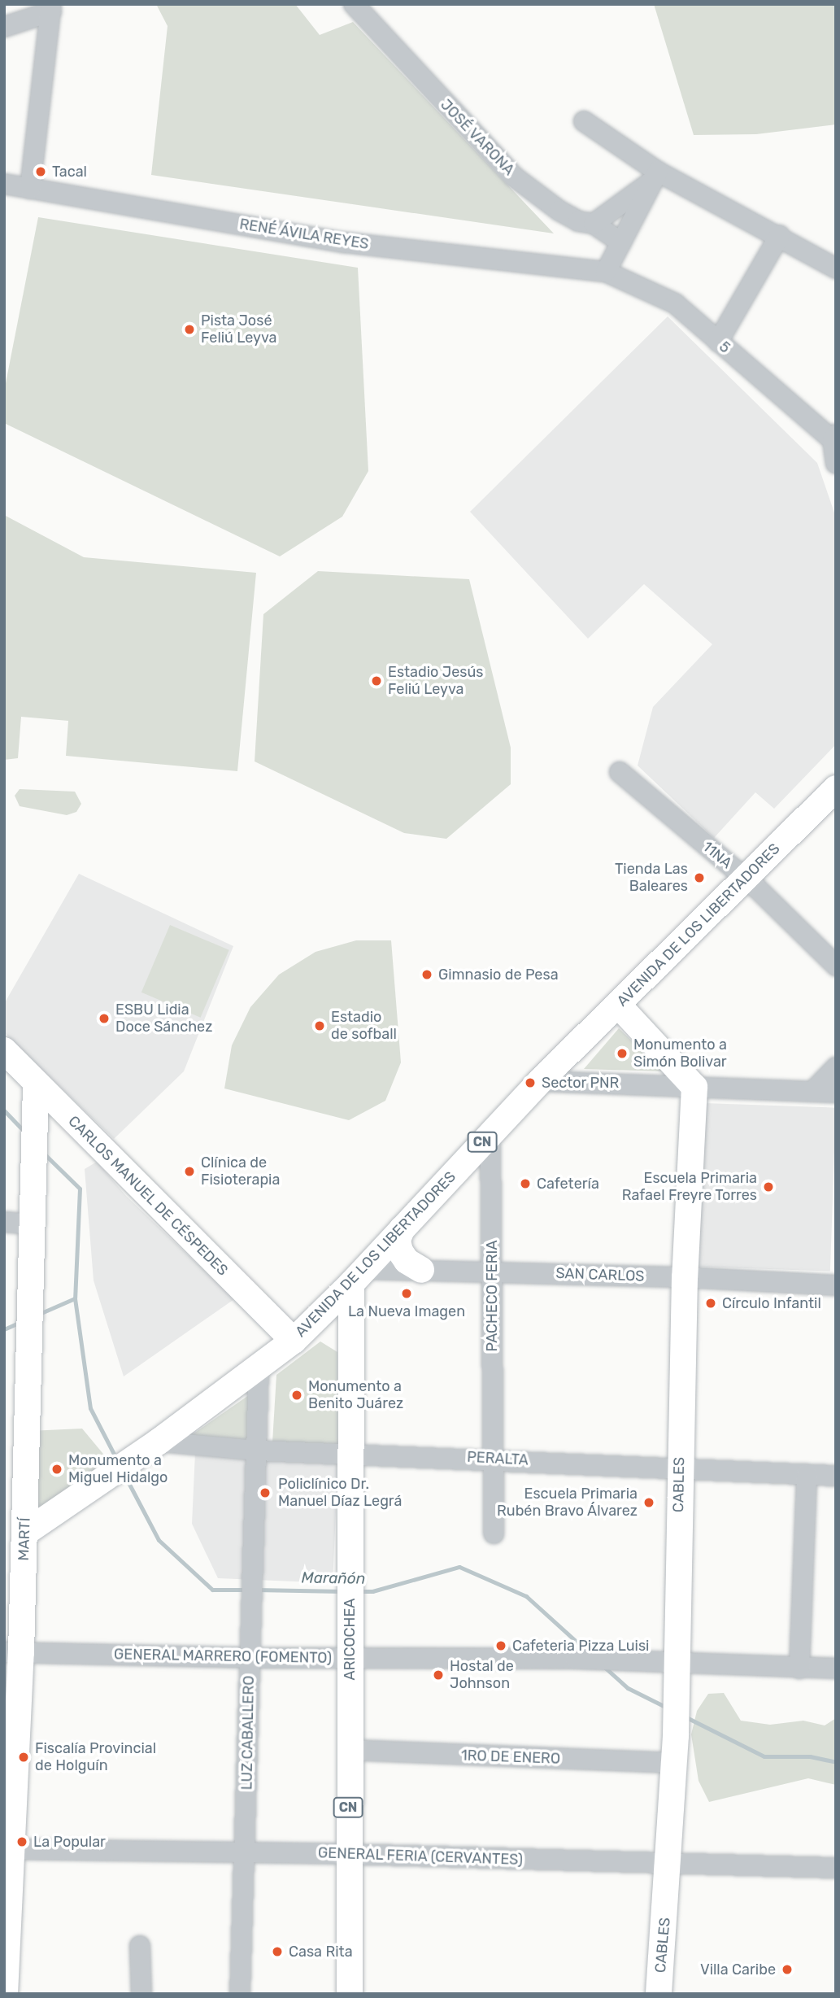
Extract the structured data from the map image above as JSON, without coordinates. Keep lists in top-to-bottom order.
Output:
{
  "streets": {
    "main road": [
      "AVENIDA DE LOS LIBERTADORES",
      "CN",
      "CARLOS MANUEL DE CÉSPEDES",
      "CABLES",
      "MARTÍ",
      "ARICOCHEA"
    ],
    "street": [
      "JOSÉ VARONA",
      "RENÉ ÁVILA REYES",
      "5",
      "11NA",
      "SAN CARLOS",
      "PACHECO FERIA",
      "PERALTA",
      "GENERAL MARRERO (FOMENTO)",
      "LUZ CABALLERO",
      "1RO DE ENERO",
      "GENERAL FERIA (CERVANTES)"
    ]
  },
  "crossings": [
    ["RENÉ ÁVILA REYES", "5"],
    ["11NA", "AVENIDA DE LOS LIBERTADORES"],
    ["AVENIDA DE LOS LIBERTADORES", "CARLOS MANUEL DE CÉSPEDES"],
    ["AVENIDA DE LOS LIBERTADORES", "SAN CARLOS"],
    ["AVENIDA DE LOS LIBERTADORES", "PACHECO FERIA"],
    ["AVENIDA DE LOS LIBERTADORES", "PERALTA"],
    ["AVENIDA DE LOS LIBERTADORES", "MARTÍ"],
    ["AVENIDA DE LOS LIBERTADORES", "ARICOCHEA"],
    ["AVENIDA DE LOS LIBERTADORES", "LUZ CABALLERO"],
    ["CARLOS MANUEL DE CÉSPEDES", "MARTÍ"],
    ["SAN CARLOS", "PACHECO FERIA"],
    ["SAN CARLOS", "CABLES"],
    ["SAN CARLOS", "ARICOCHEA"],
    ["PACHECO FERIA", "PERALTA"],
    ["PERALTA", "CABLES"],
    ["PERALTA", "ARICOCHEA"],
    ["PERALTA", "LUZ CABALLERO"],
    ["CABLES", "GENERAL MARRERO (FOMENTO)"],
    ["CABLES", "1RO DE ENERO"],
    ["CABLES", "GENERAL FERIA (CERVANTES)"],
    ["MARTÍ", "GENERAL MARRERO (FOMENTO)"],
    ["MARTÍ", "GENERAL FERIA (CERVANTES)"],
    ["ARICOCHEA", "GENERAL MARRERO (FOMENTO)"],
    ["ARICOCHEA", "1RO DE ENERO"],
    ["ARICOCHEA", "GENERAL FERIA (CERVANTES)"],
    ["GENERAL MARRERO (FOMENTO)", "LUZ CABALLERO"],
    ["LUZ CABALLERO", "GENERAL FERIA (CERVANTES)"]
  ],
  "water": ["Marañón"],
  "places": [
    "Tacal",
    "Pista José Feliú Leyva",
    "Estadio Jesús Feliú Leyva",
    "Tienda Las Baleares",
    "Gimnasio de Pesa",
    "ESBU Lidia Doce Sánchez",
    "Estadio de sofball",
    "Monumento a Simón Bolivar",
    "Sector PNR",
    "Clínica de Fisioterapia",
    "Cafetería",
    "Escuela Primaria Rafael Freyre Torres",
    "La Nueva Imagen",
    "Círculo Infantil",
    "Monumento a Benito Juárez",
    "Monumento a Miguel Hidalgo",
    "Policlínico Dr. Manuel Díaz Legrá",
    "Escuela Primaria Rubén Bravo Álvarez",
    "Cafeteria Pizza Luisi",
    "Hostal de Johnson",
    "Fiscalía Provincial de Holguín",
    "La Popular",
    "Casa Rita",
    "Villa Caribe"
  ]
}
